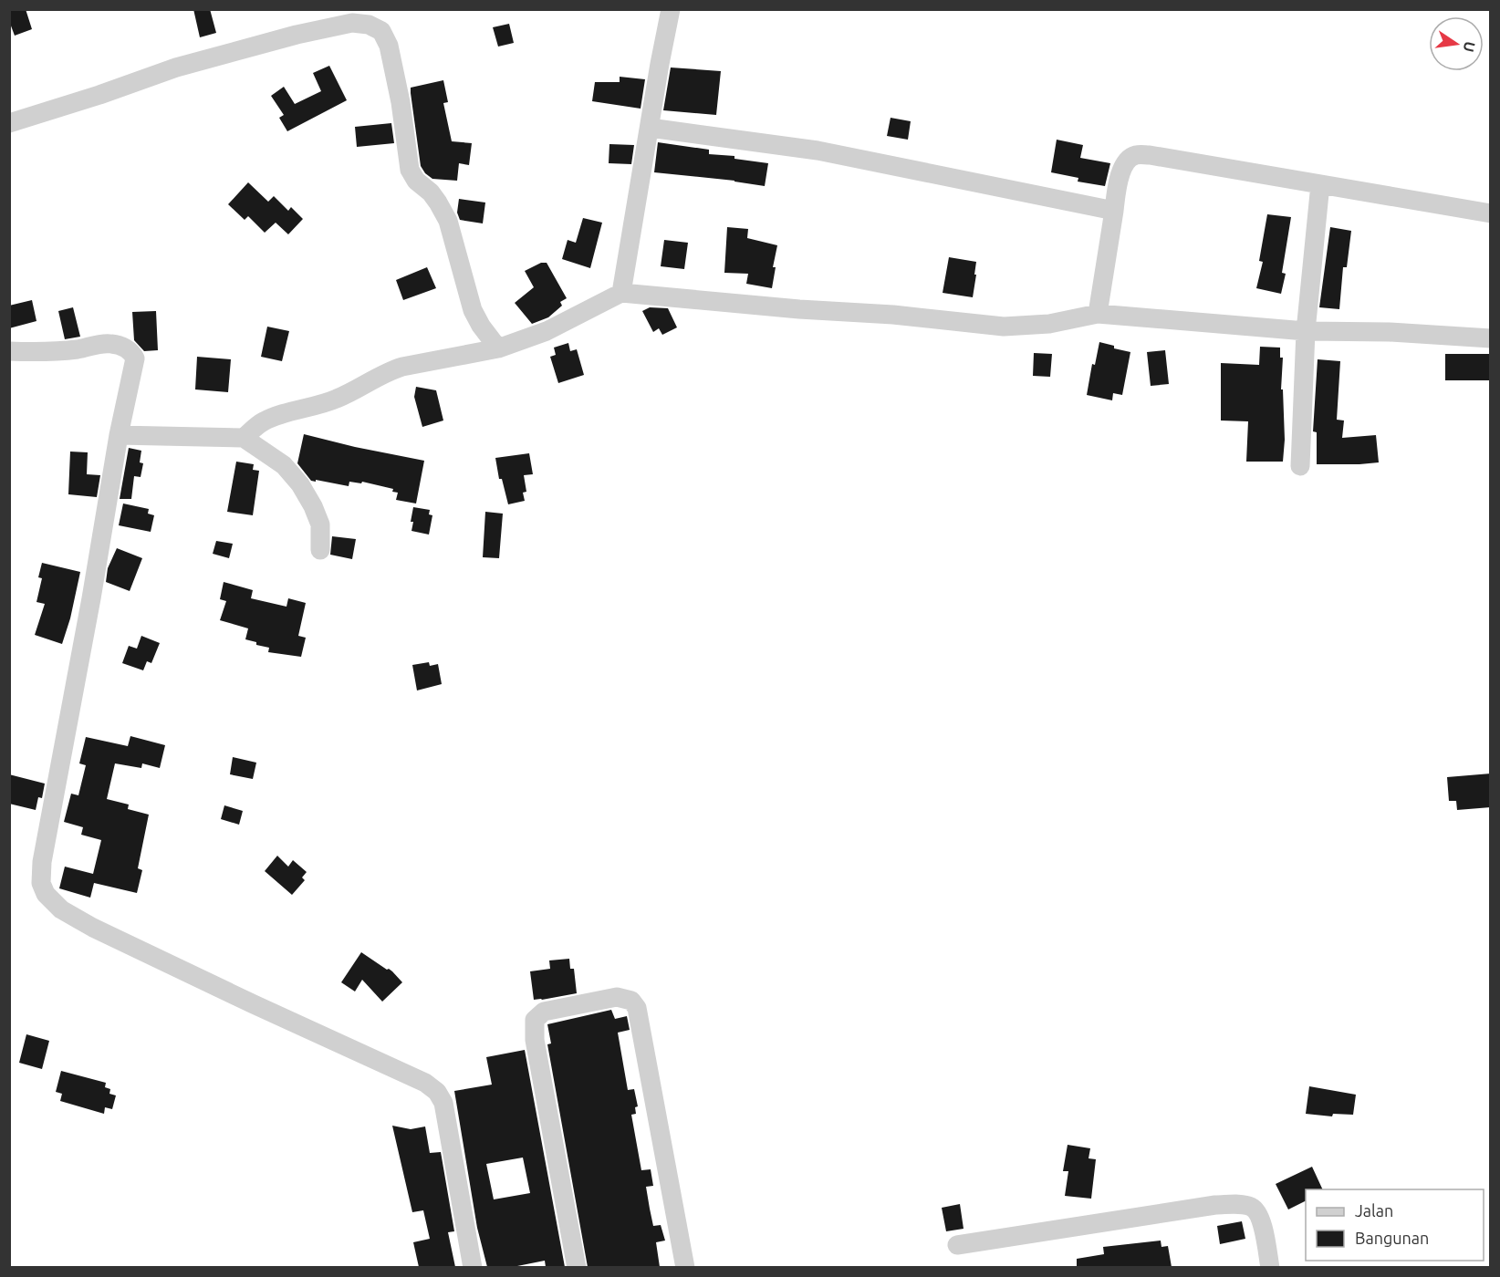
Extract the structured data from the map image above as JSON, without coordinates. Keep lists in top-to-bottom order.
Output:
{
  "legend": ["Jalan", "Bangunan"],
  "north": "right"
}
